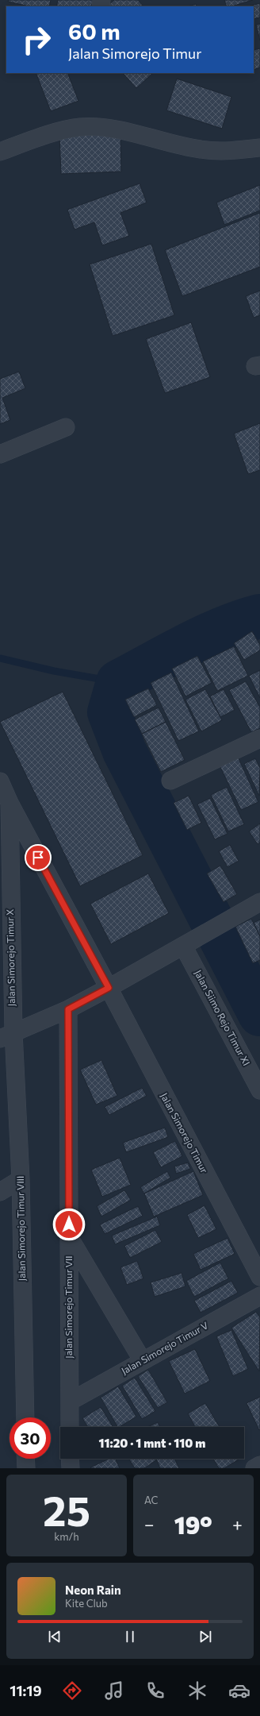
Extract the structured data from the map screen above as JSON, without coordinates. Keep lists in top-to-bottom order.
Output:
{
  "streets": {
    "street": [
      "Jalan Simorejo Timur X",
      "Jalan Siimo Rejo Timur XI",
      "Jalan Simorejo Timur",
      "Jalan Simorejo Timur VIII",
      "Jalan Simorejo Timur VII",
      "Jalan Simorejo Timur V"
    ]
  },
  "crossings": [
    ["Jalan Simorejo Timur X", "Jalan Simorejo Timur"],
    ["Jalan Simorejo Timur X", "Jalan Simorejo Timur VIII"],
    ["Jalan Simorejo Timur VII", "Jalan Simorejo Timur V"]
  ],
  "page": {
    "turn": ["60 m", "Jalan Simorejo Timur"],
    "limit": "30",
    "trip": "11:20 · 1 mnt · 110 m",
    "tile": [
      ["25", "km/h"],
      "AC"
    ],
    "heat": ["−", "19°", "+"],
    "song": ["Neon Rain", "Kite Club"],
    "tabs": "11:19"
  }
}
